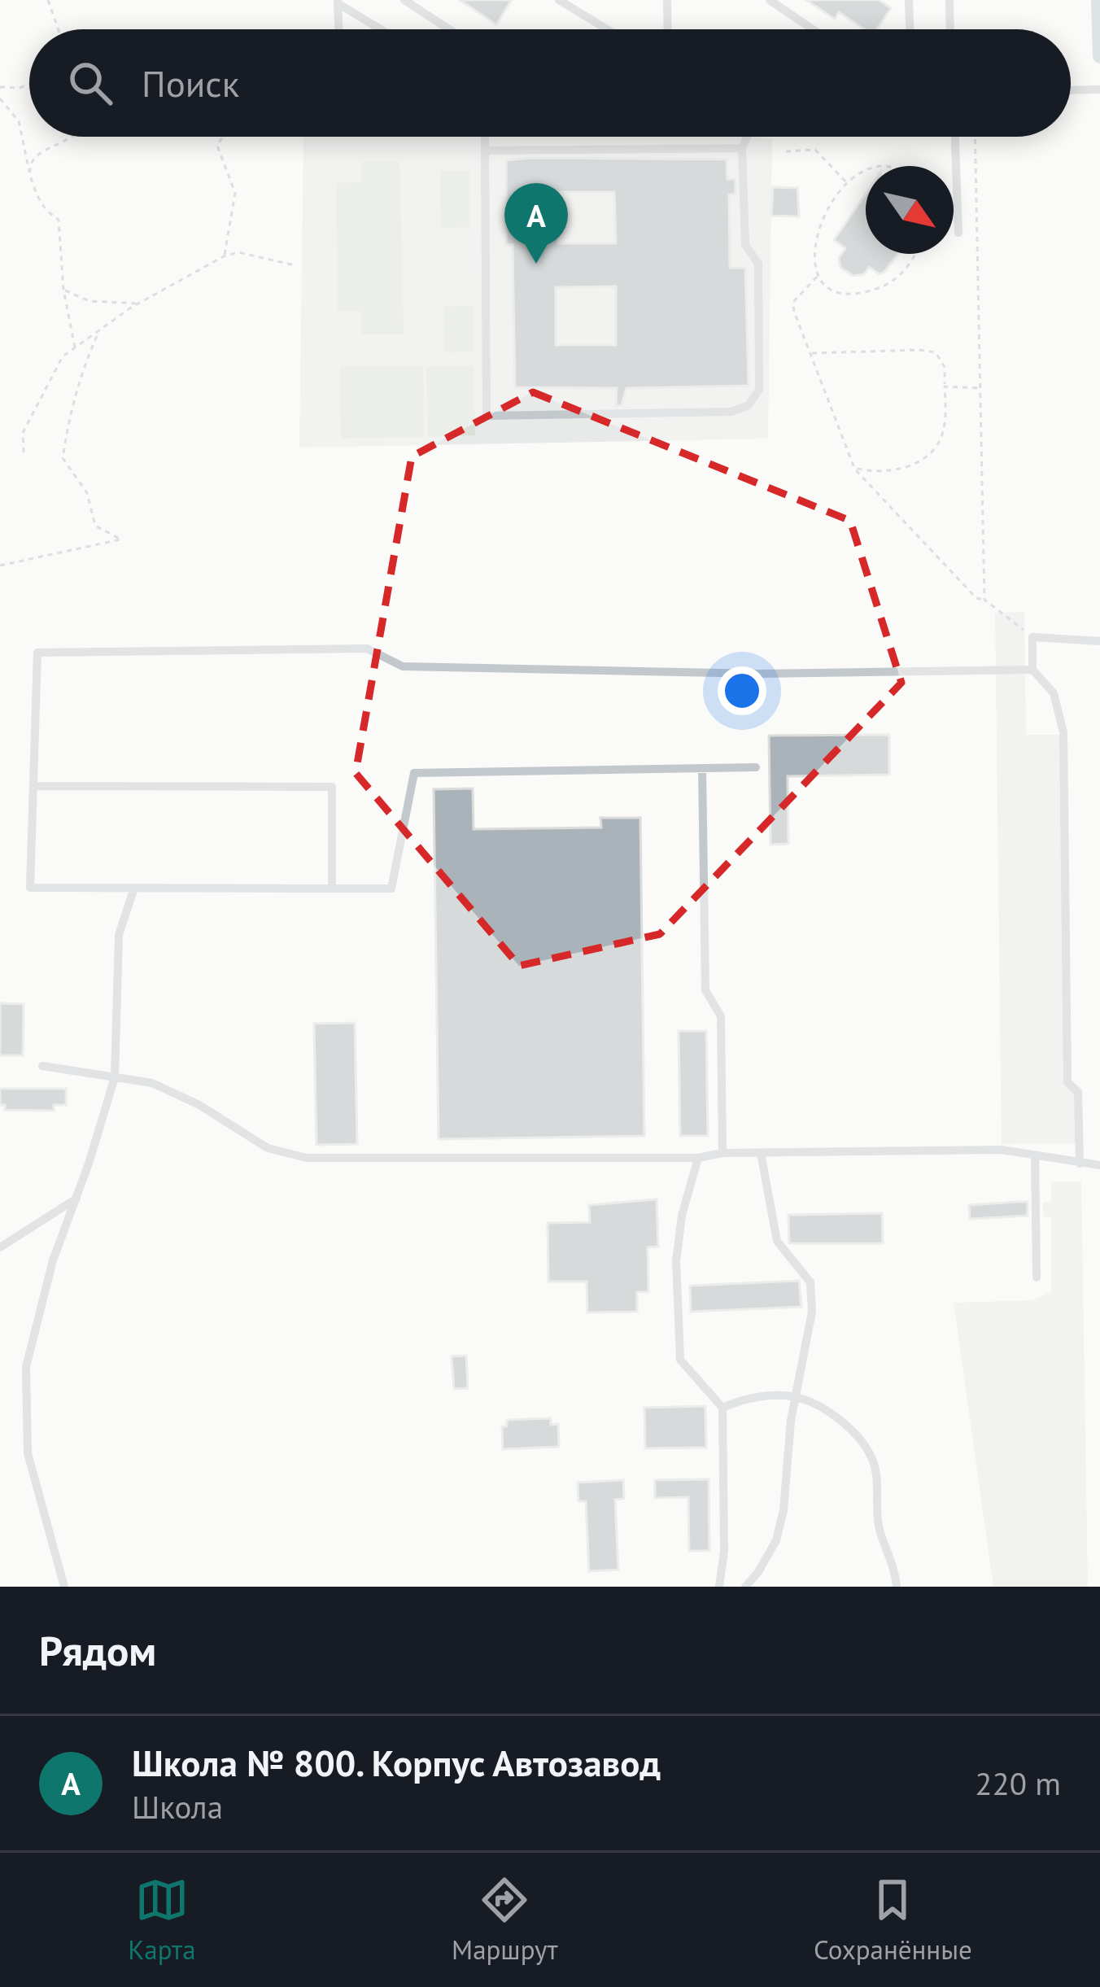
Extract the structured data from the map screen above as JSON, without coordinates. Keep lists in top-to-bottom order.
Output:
{
  "north": "bottom right",
  "page": {
    "search": "Поиск",
    "pins": "A",
    "heading": "Рядом",
    "list": [
      {
        "mark": "A",
        "name": "Школа № 800. Корпус Автозавод",
        "note": "Школа",
        "value": "220 m"
      }
    ],
    "nav": ["Карта", "Маршрут", "Сохранённые"]
  }
}
